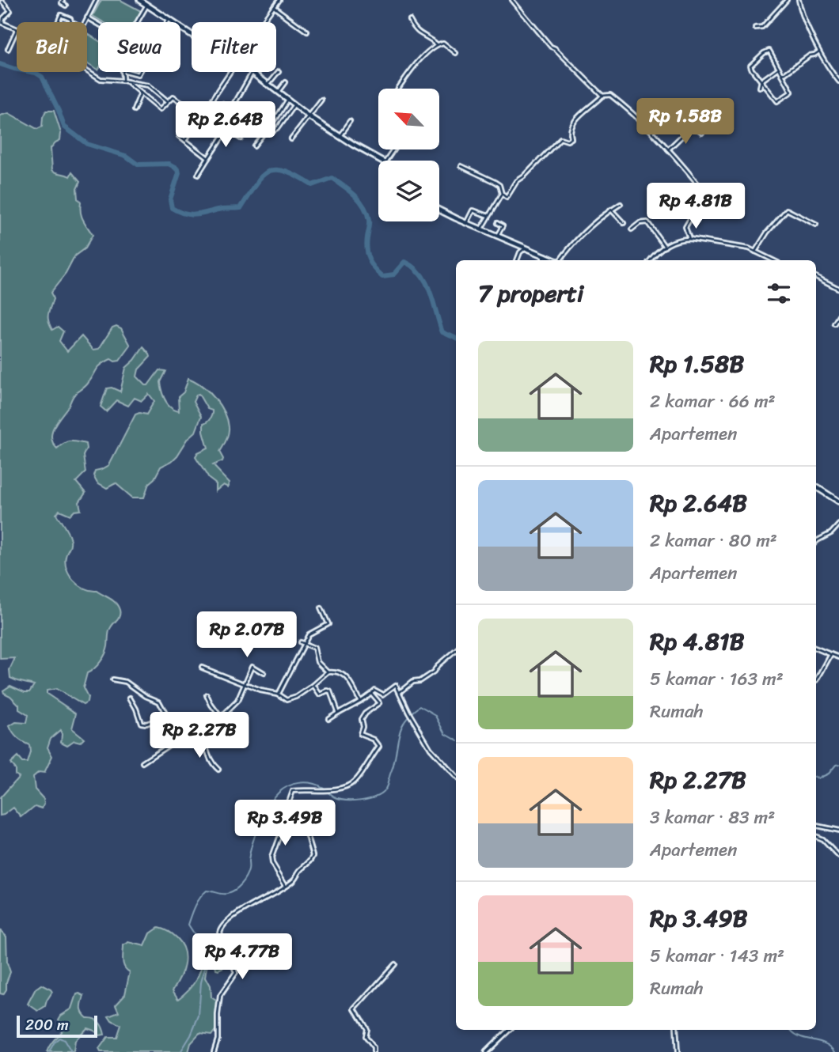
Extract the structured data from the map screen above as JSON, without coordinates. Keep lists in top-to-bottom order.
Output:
{
  "scale_bar": "200 m",
  "north": "top left",
  "page": {
    "chip": ["Beli", "Sewa", "Filter"],
    "price": [
      "Rp 1.58B",
      "Rp 2.64B",
      "Rp 4.81B",
      "Rp 2.07B",
      "Rp 2.27B",
      "Rp 3.49B",
      "Rp 4.77B"
    ],
    "heading": "7 properti",
    "list": [
      {
        "name": "Rp 1.58B",
        "note": "2 kamar · 66 m² · Apartemen"
      },
      {
        "name": "Rp 2.64B",
        "note": "2 kamar · 80 m² · Apartemen"
      },
      {
        "name": "Rp 4.81B",
        "note": "5 kamar · 163 m² · Rumah"
      },
      {
        "name": "Rp 2.27B",
        "note": "3 kamar · 83 m² · Apartemen"
      },
      {
        "name": "Rp 3.49B",
        "note": "5 kamar · 143 m² · Rumah"
      }
    ],
    "scale": "200 m"
  }
}
